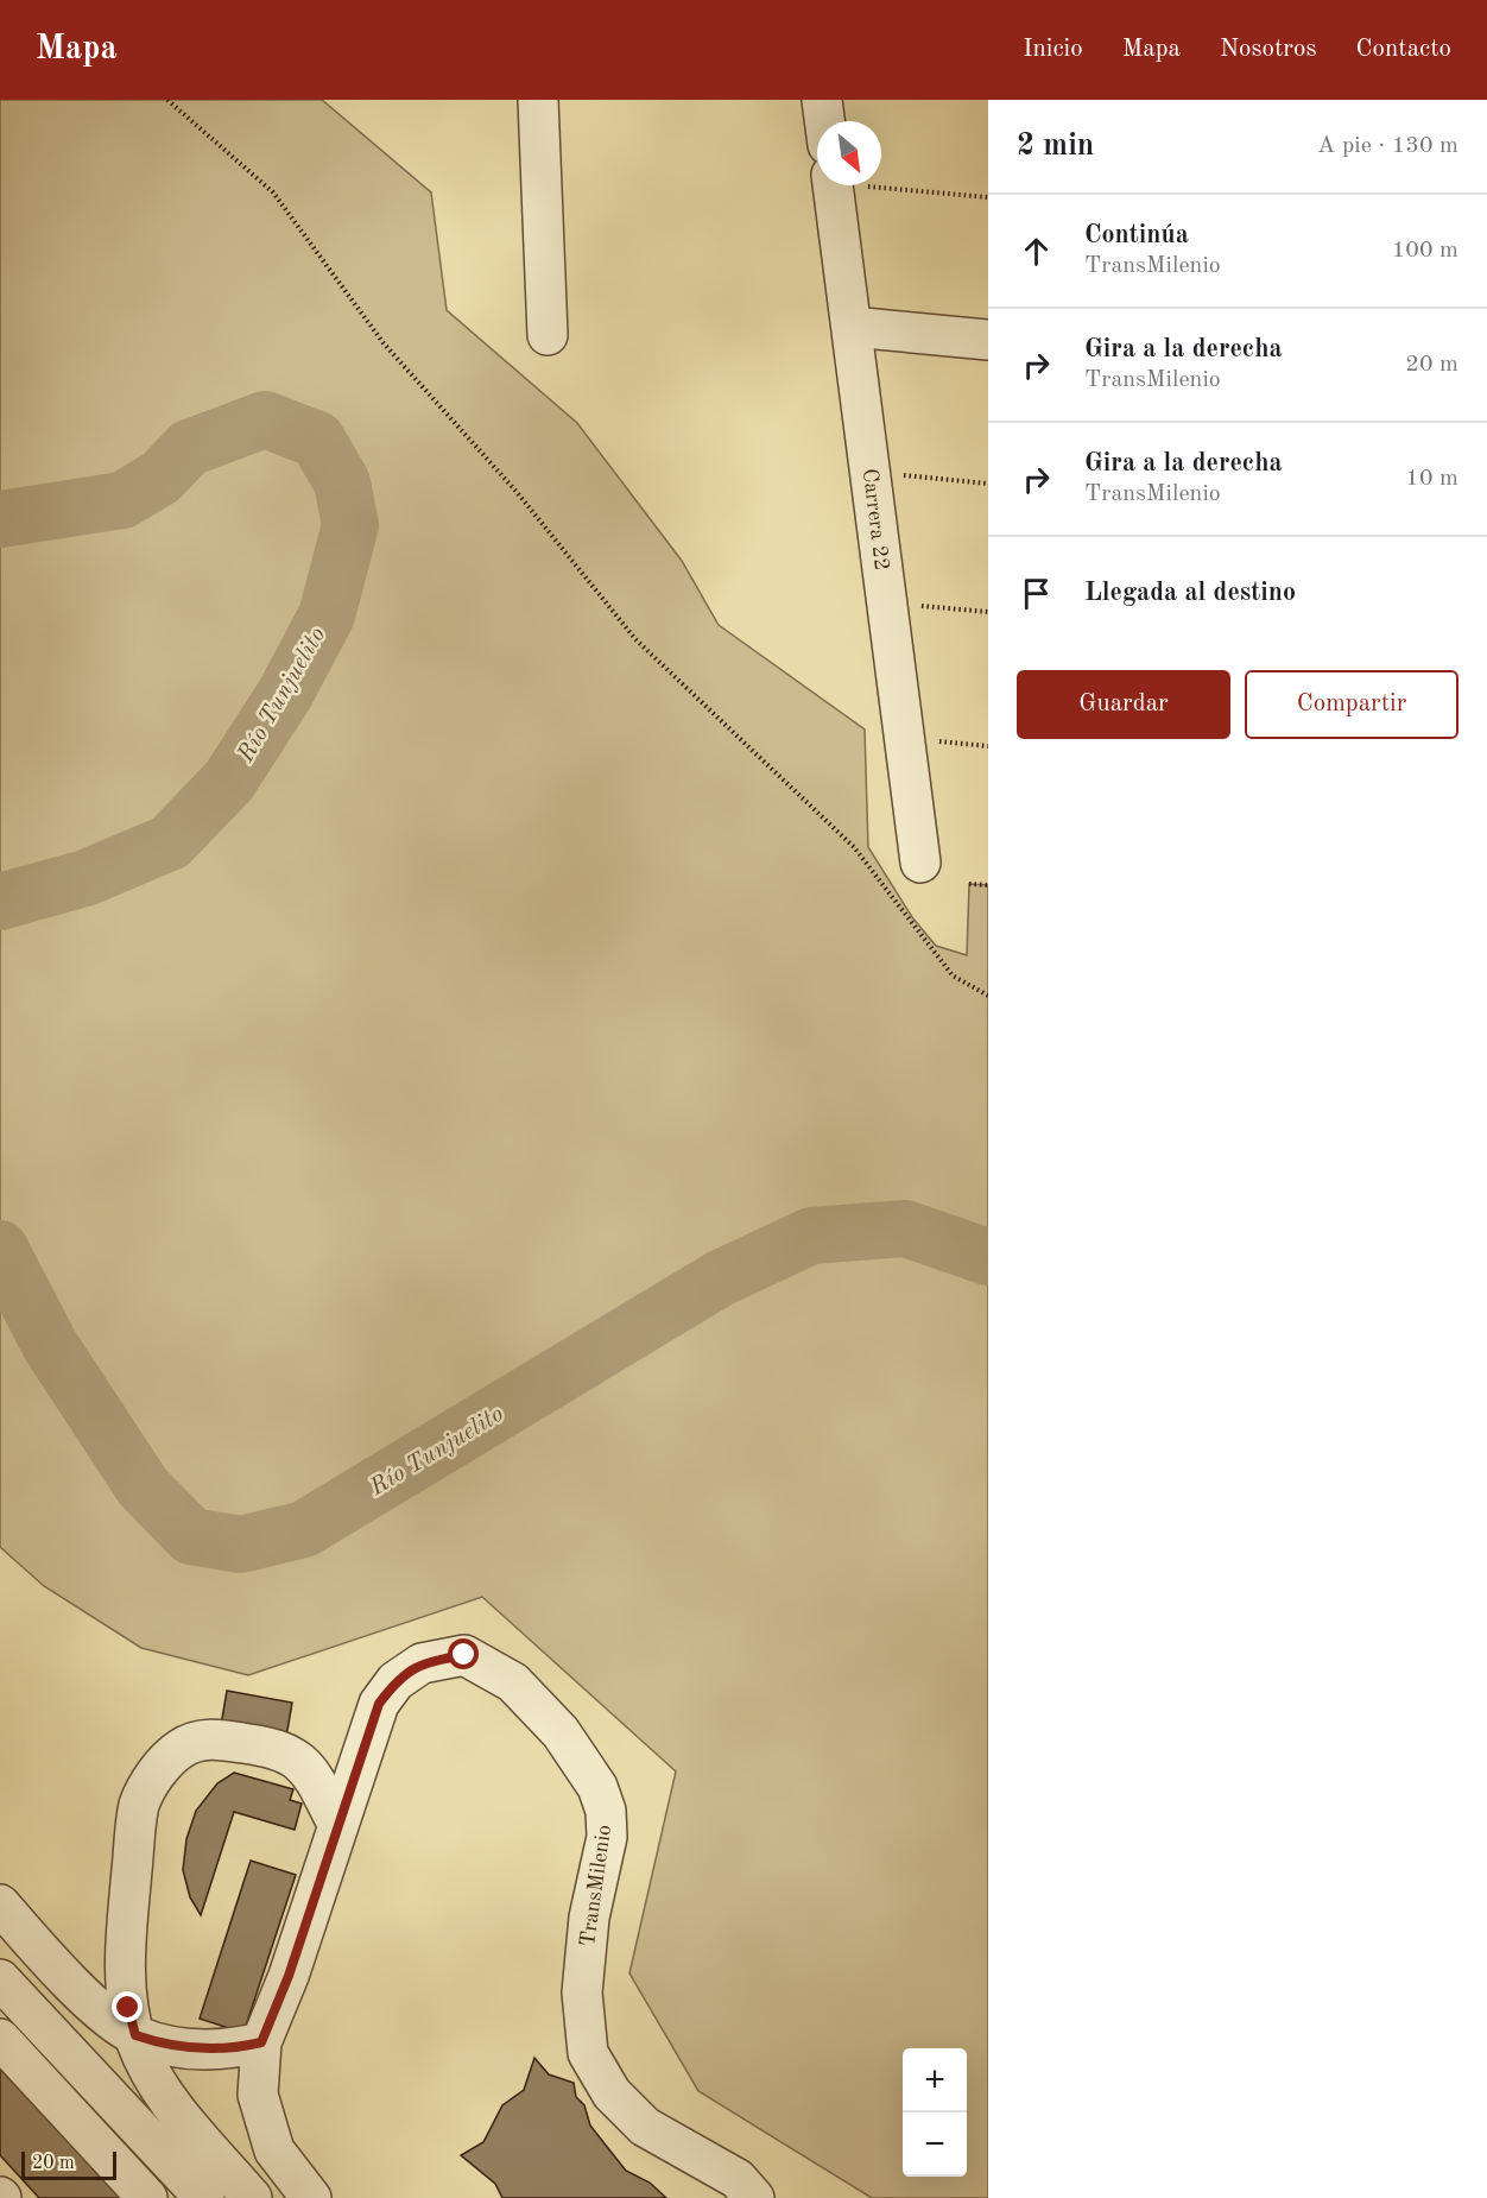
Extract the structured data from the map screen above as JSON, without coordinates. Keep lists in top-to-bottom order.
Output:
{
  "streets": {
    "street": ["Carrera 22", "TransMilenio"]
  },
  "water": ["Río Tunjuelito"],
  "scale_bar": "20 m",
  "north": "bottom right",
  "page": {
    "header": "Mapa",
    "nav": [
      "Inicio",
      "Mapa",
      "Nosotros",
      "Contacto"
    ],
    "heading": ["2 min", "A pie · 130 m"],
    "list": [
      ["Continúa", "TransMilenio", "100 m"],
      ["Gira a la derecha", "TransMilenio", "20 m"],
      ["Gira a la derecha", "TransMilenio", "10 m"],
      "Llegada al destino"
    ],
    "buttons": ["Guardar", "Compartir"],
    "map_buttons": ["+", "−"],
    "scale": "20 m"
  }
}
